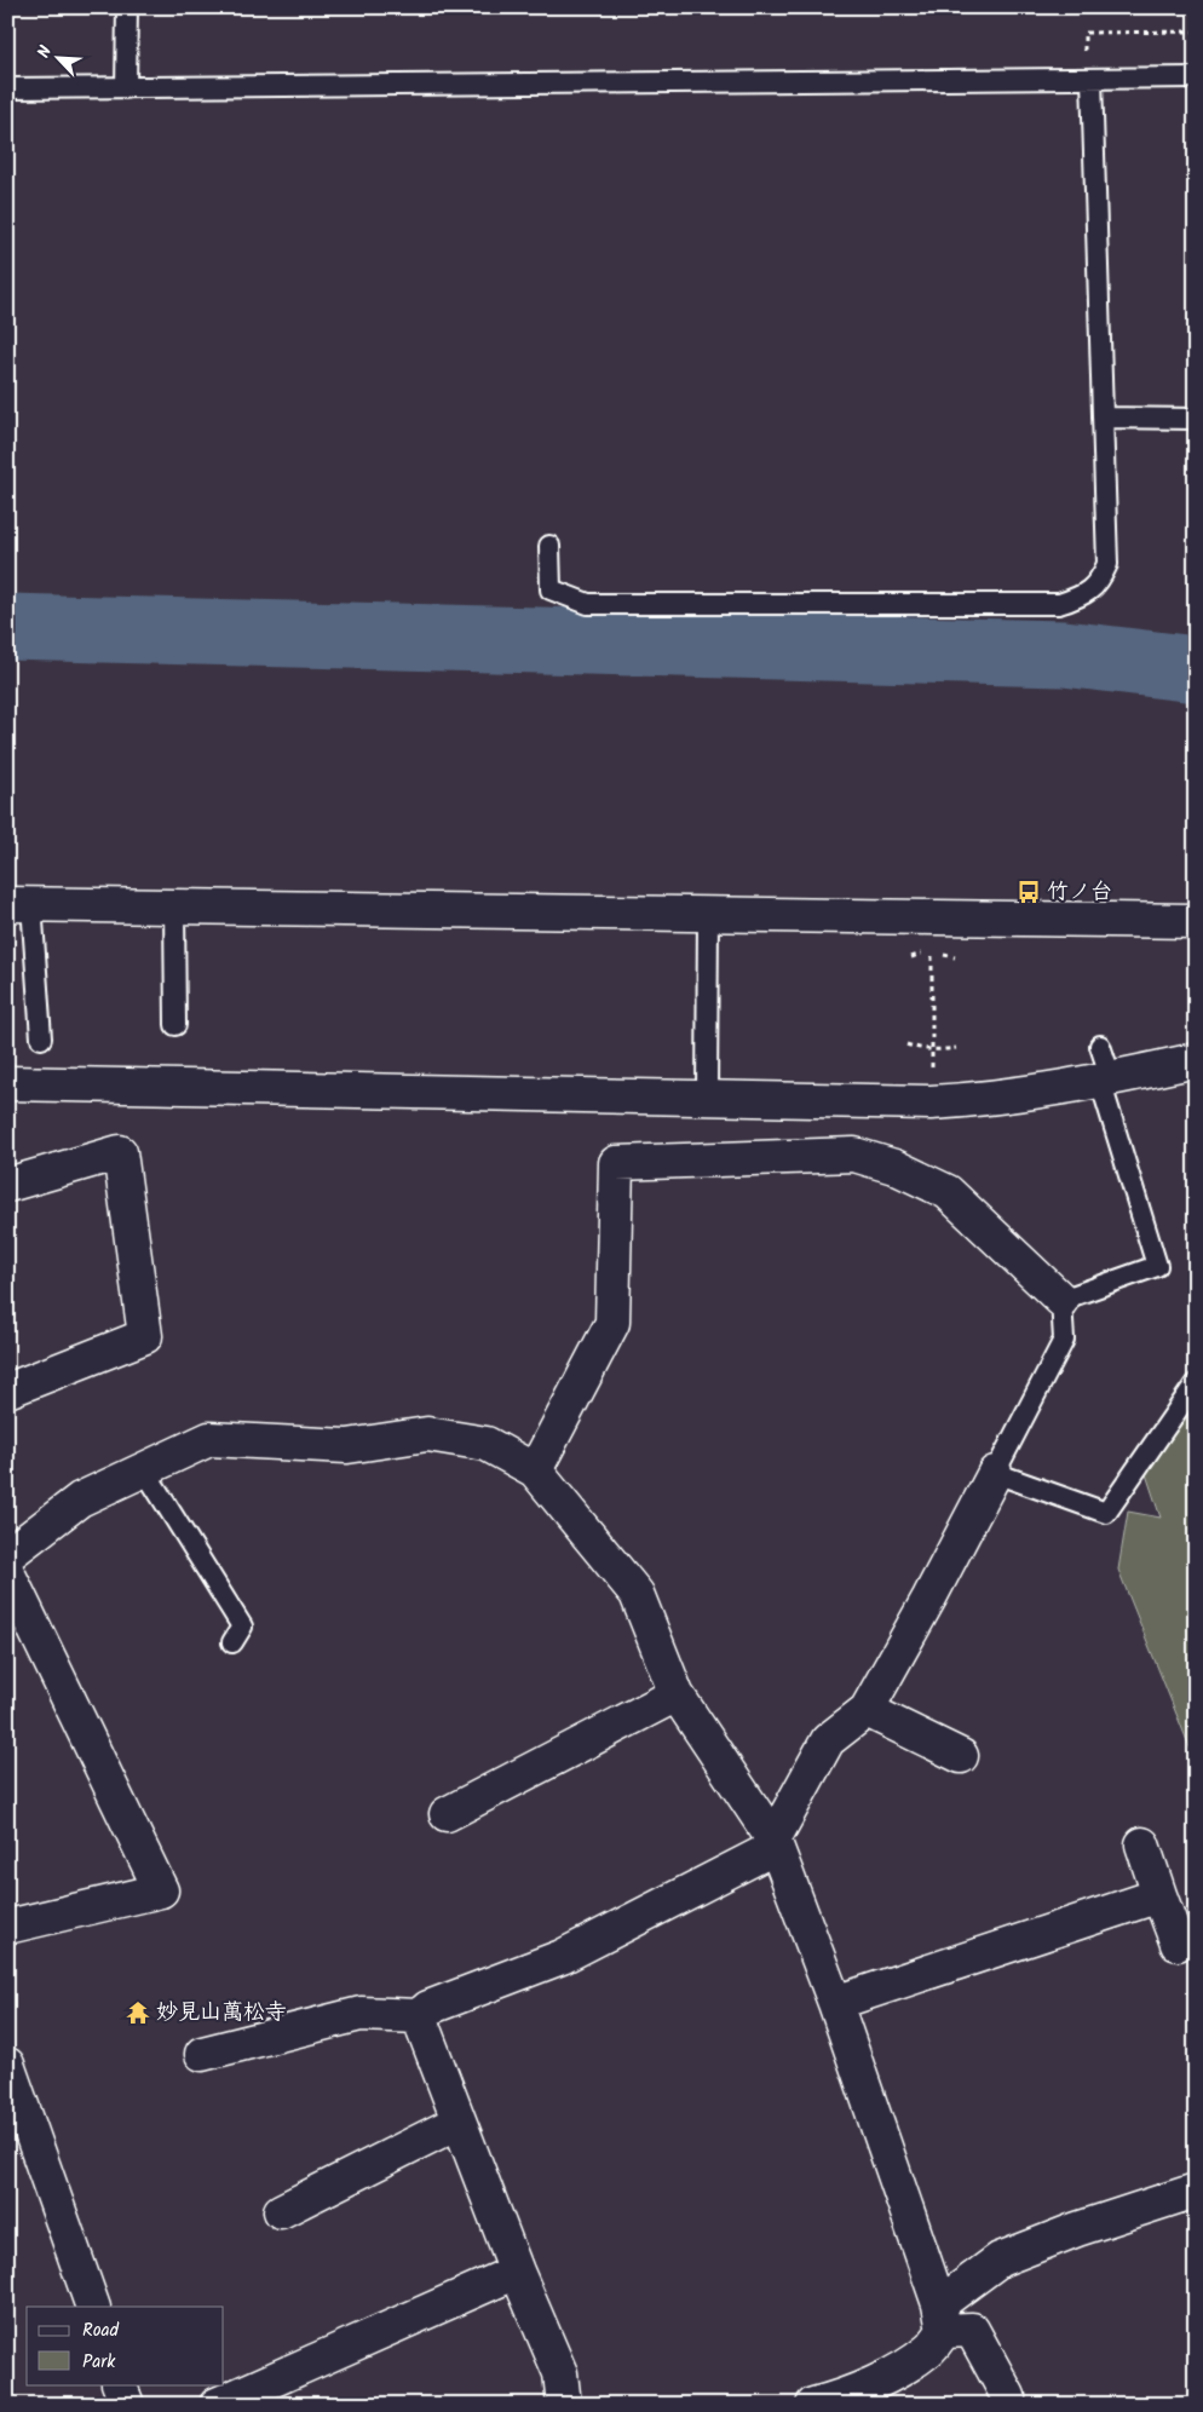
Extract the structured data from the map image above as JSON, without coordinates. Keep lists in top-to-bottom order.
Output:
{
  "places": {
    "bus stop": ["竹ノ台"],
    "temple": ["妙見山萬松寺"]
  },
  "legend": ["Road", "Park"],
  "north": "top left"
}
